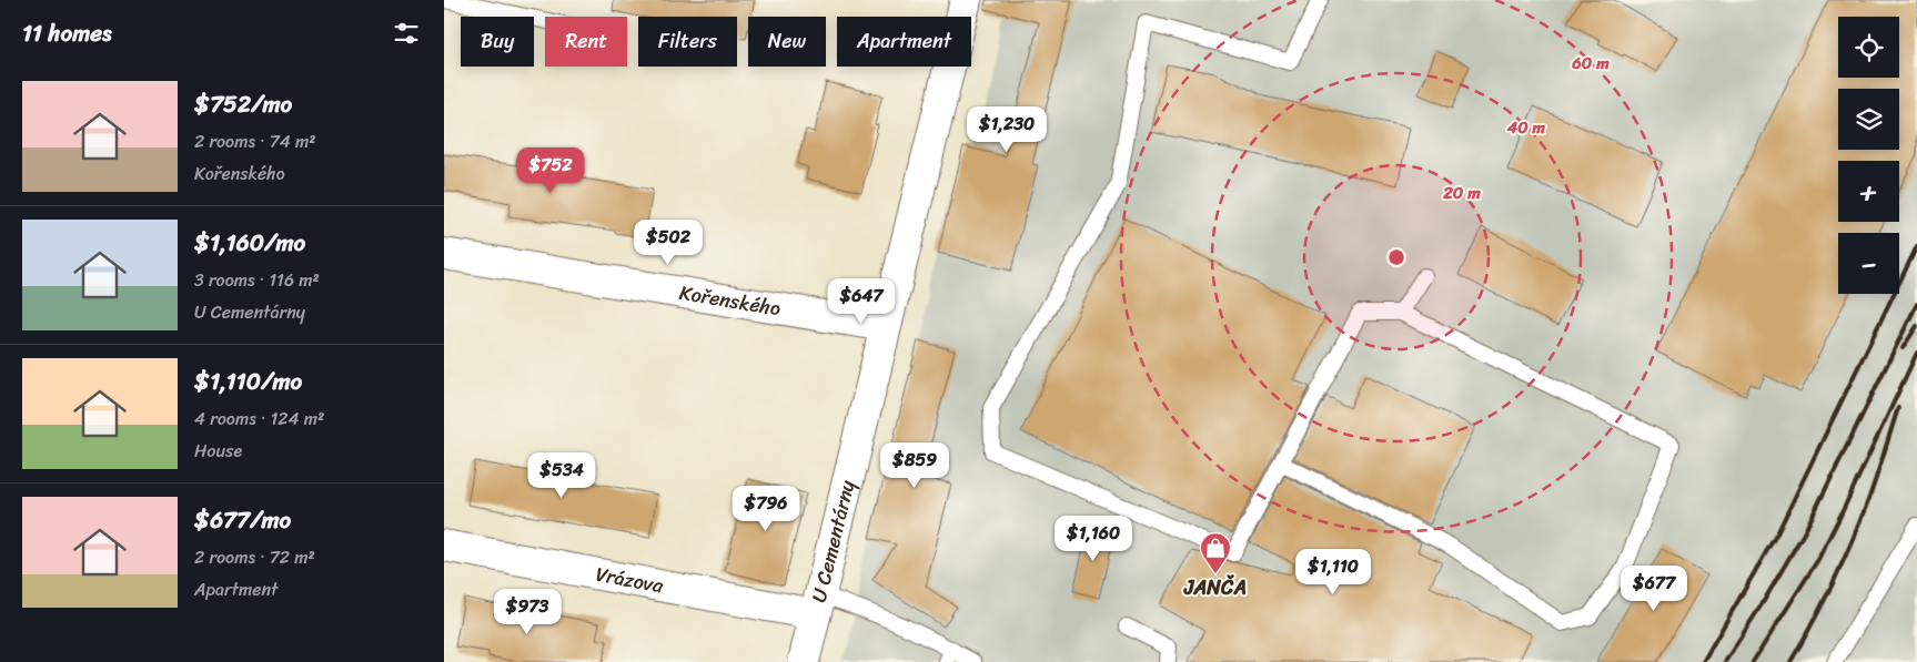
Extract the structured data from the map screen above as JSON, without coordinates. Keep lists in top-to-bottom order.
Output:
{
  "streets": {
    "street": ["Kořenského", "U Cementárny", "Vrázova"]
  },
  "crossings": [
    ["Kořenského", "U Cementárny"],
    ["U Cementárny", "Vrázova"]
  ],
  "places": {
    "shop": ["JANČA"]
  },
  "page": {
    "heading": "11 homes",
    "map_buttons": ["+", "−"],
    "chip": [
      "Buy",
      "Rent",
      "Filters",
      "New",
      "Apartment"
    ],
    "list": [
      {
        "name": "$752/mo",
        "note": "2 rooms · 74 m² · Kořenského"
      },
      {
        "name": "$1,160/mo",
        "note": "3 rooms · 116 m² · U Cementárny"
      },
      {
        "name": "$1,110/mo",
        "note": "4 rooms · 124 m² · House"
      },
      {
        "name": "$677/mo",
        "note": "2 rooms · 72 m² · Apartment"
      }
    ],
    "price": [
      "$1,230",
      "$752",
      "$502",
      "$647",
      "$859",
      "$534",
      "$796",
      "$1,160",
      "$1,110",
      "$677",
      "$973"
    ]
  },
  "rings": ["60 m", "40 m", "20 m"]
}
